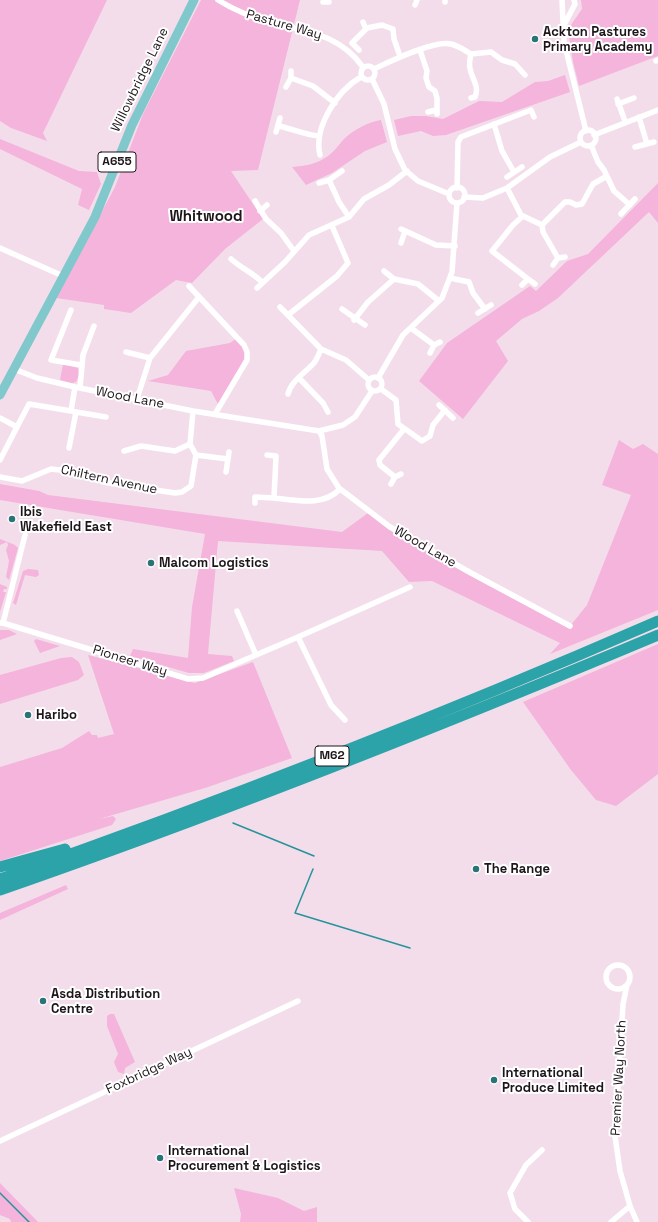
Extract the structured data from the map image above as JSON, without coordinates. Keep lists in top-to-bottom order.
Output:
{
  "streets": {
    "highway": ["M62"],
    "main road": ["Willowbridge Lane", "A655"],
    "street": [
      "Pasture Way",
      "Wood Lane",
      "Chiltern Avenue",
      "Pioneer Way",
      "Foxbridge Way",
      "Premier Way North"
    ]
  },
  "crossings": [
    ["Willowbridge Lane", "A655"],
    ["Willowbridge Lane", "Wood Lane"],
    ["A655", "Wood Lane"]
  ],
  "districts": ["Whitwood"],
  "places": [
    "Ackton Pastures Primary Academy",
    "Ibis Wakefield East",
    "Malcom Logistics",
    "Haribo",
    "The Range",
    "Asda Distribution Centre",
    "International Produce Limited",
    "International Procurement & Logistics"
  ]
}
